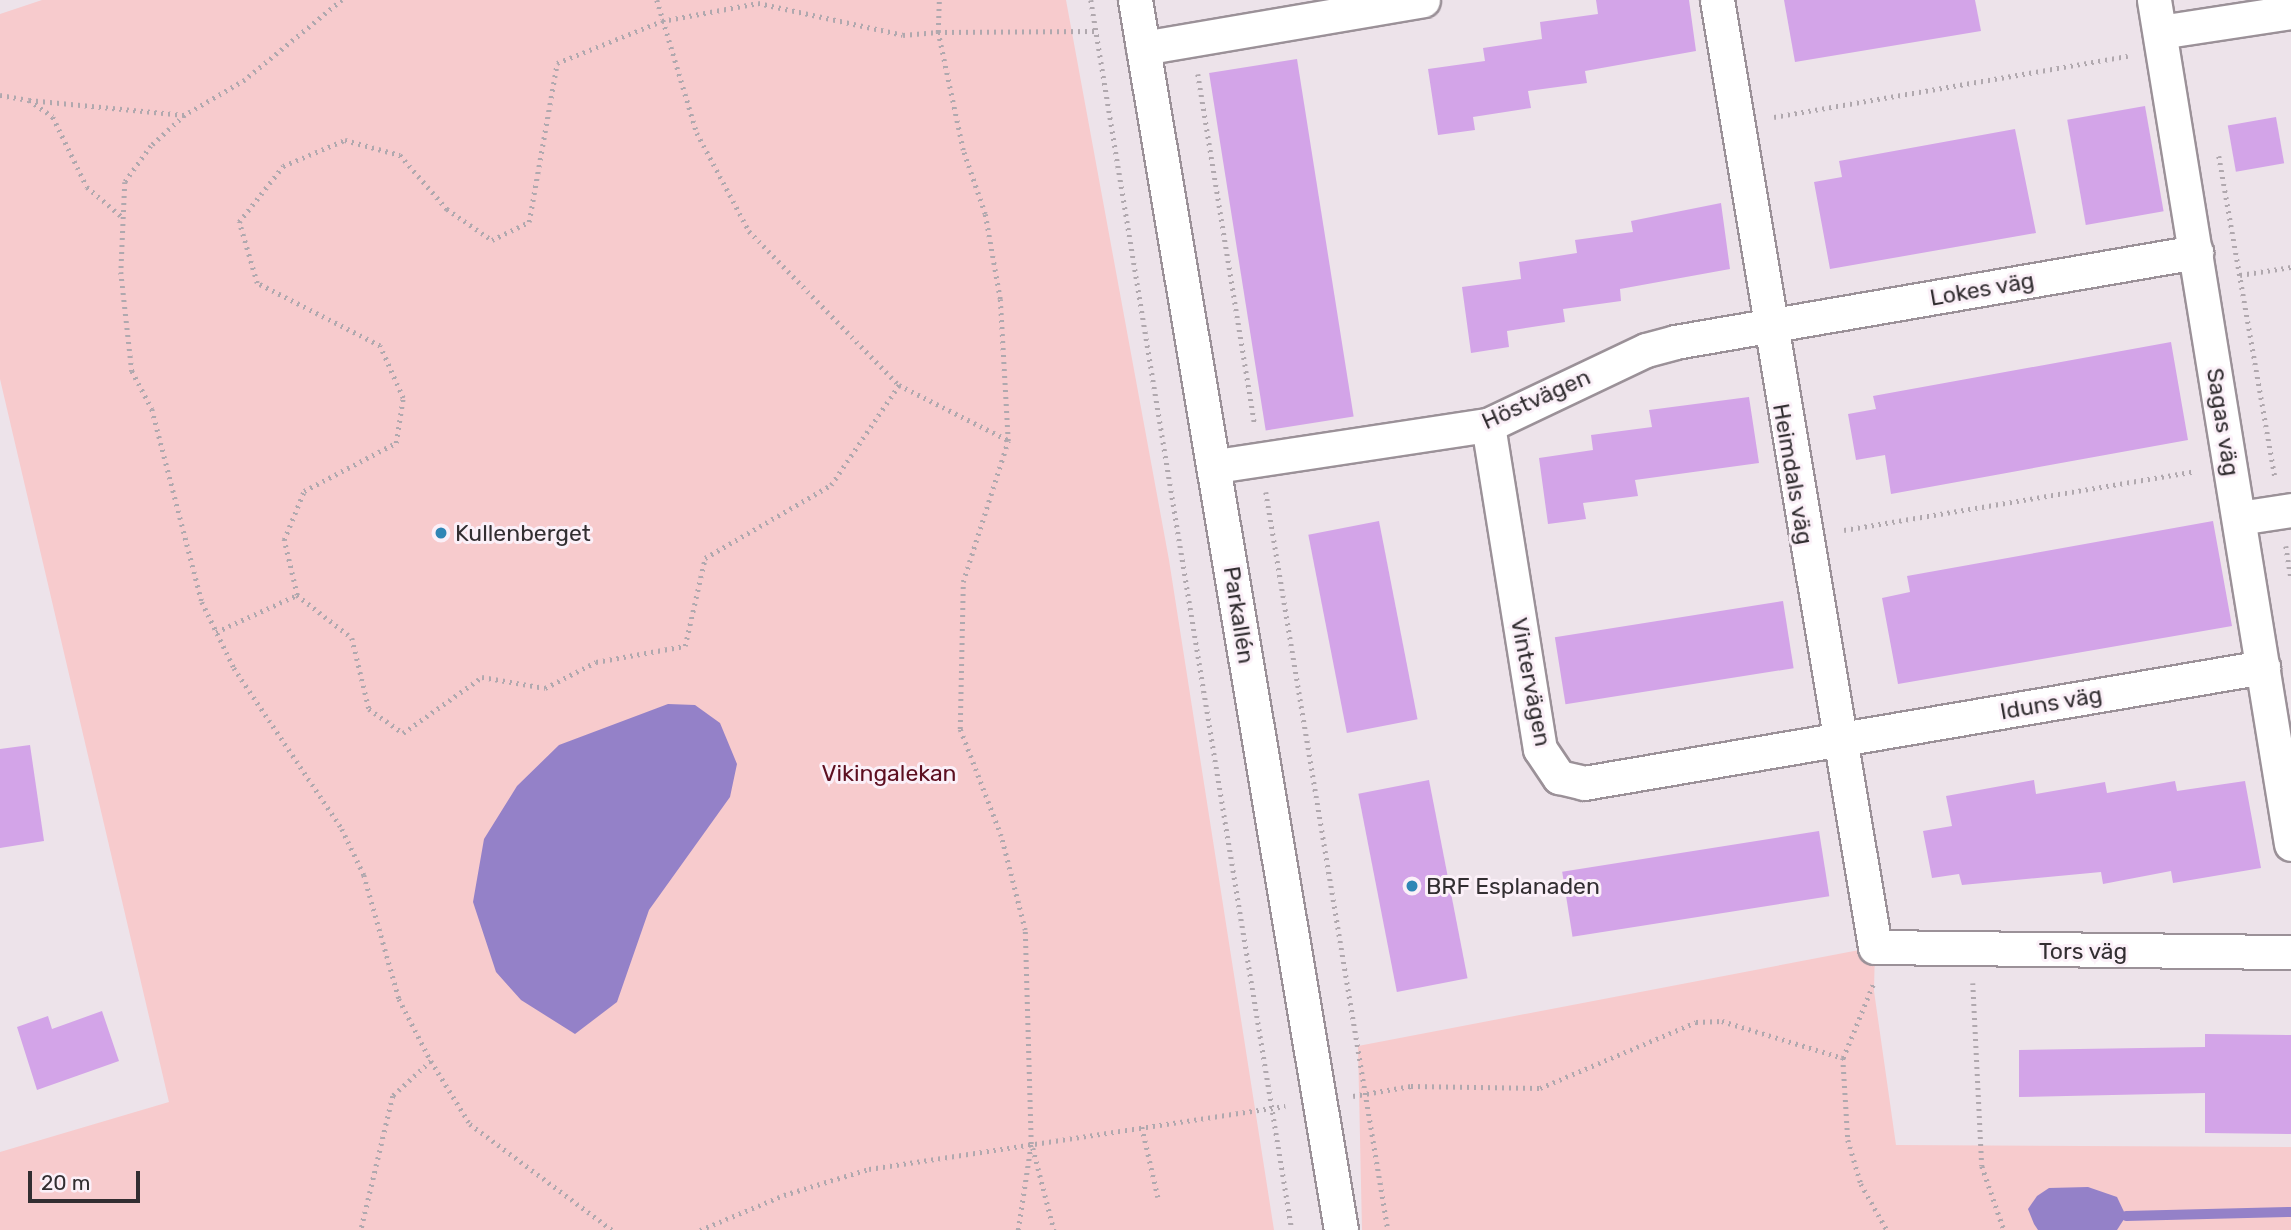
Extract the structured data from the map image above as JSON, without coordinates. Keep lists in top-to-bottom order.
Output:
{
  "streets": {
    "street": [
      "Lokes väg",
      "Höstvägen",
      "Sagas väg",
      "Heimdals väg",
      "Parkallén",
      "Vintervägen",
      "Iduns väg",
      "Tors väg"
    ]
  },
  "crossings": [
    ["Lokes väg", "Höstvägen"],
    ["Lokes väg", "Sagas väg"],
    ["Lokes väg", "Heimdals väg"],
    ["Höstvägen", "Heimdals väg"],
    ["Höstvägen", "Parkallén"],
    ["Höstvägen", "Vintervägen"],
    ["Sagas väg", "Iduns väg"],
    ["Heimdals väg", "Vintervägen"],
    ["Heimdals väg", "Iduns väg"],
    ["Heimdals väg", "Tors väg"],
    ["Vintervägen", "Iduns väg"]
  ],
  "parks": ["Vikingalekan"],
  "places": ["Kullenberget", "BRF Esplanaden"],
  "scale_bar": "20 m"
}
